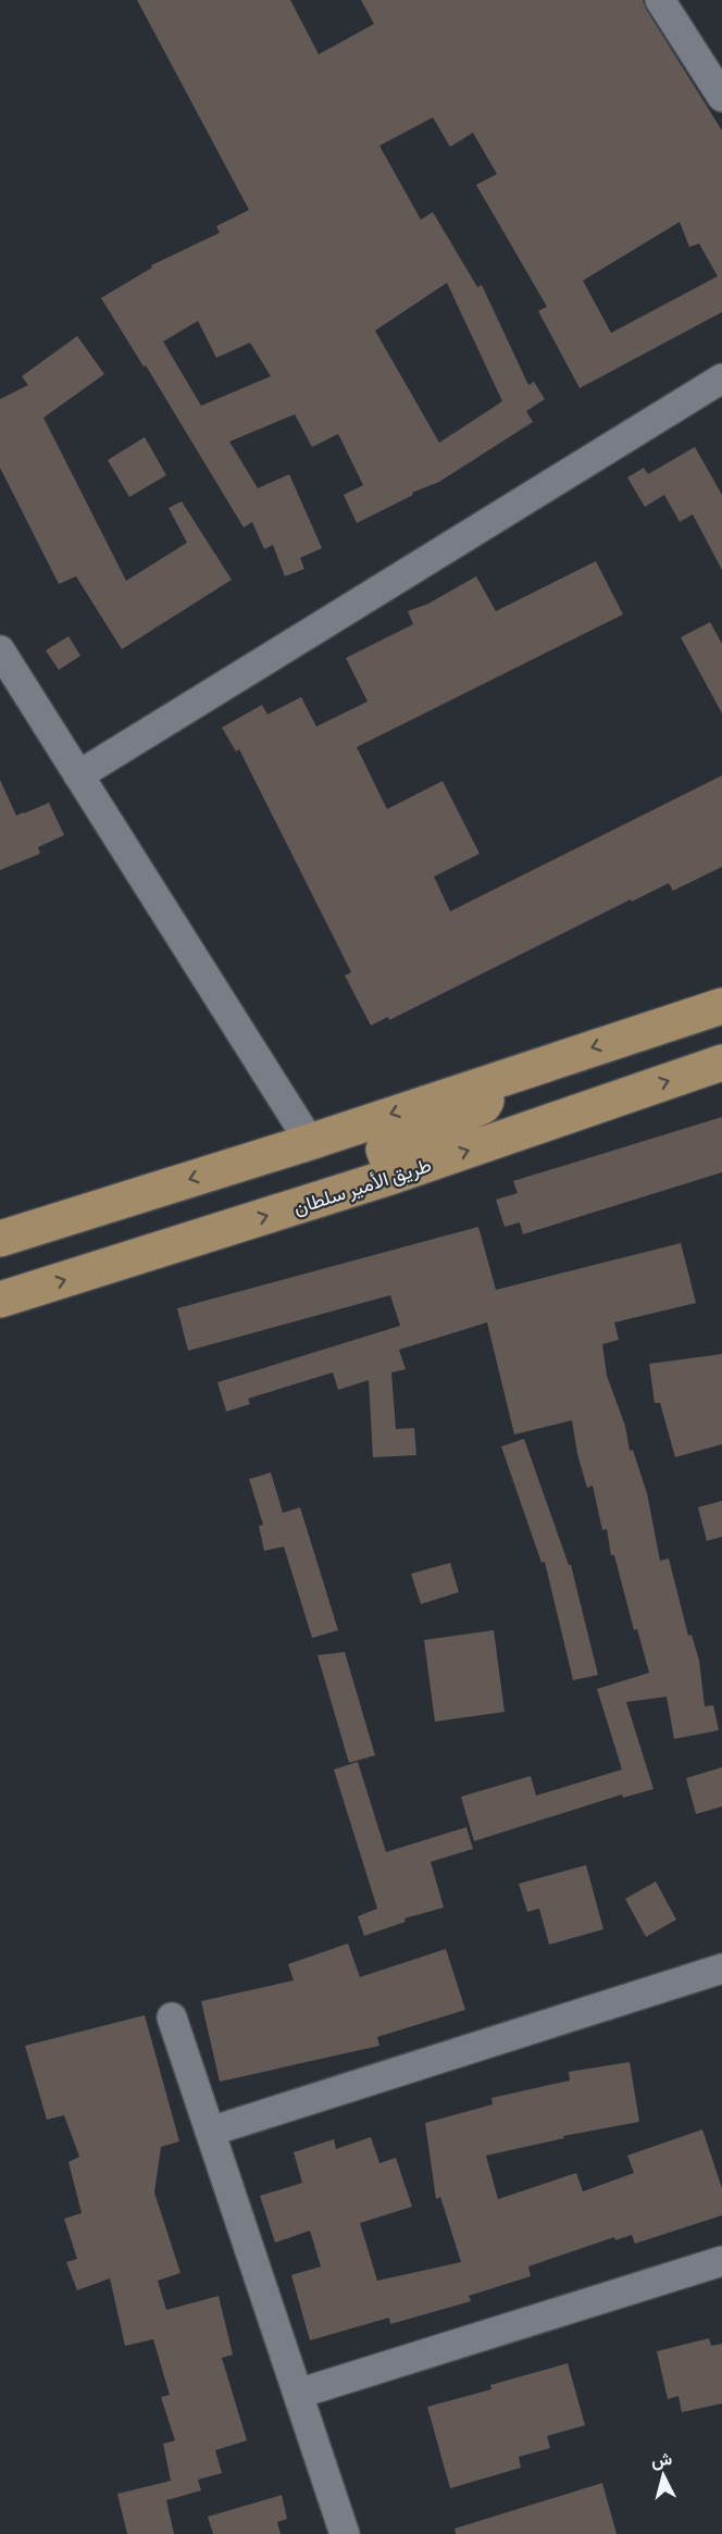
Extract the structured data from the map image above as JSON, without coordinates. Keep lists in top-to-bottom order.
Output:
{
  "streets": {
    "main road": ["طريق الأمير سلطان"]
  },
  "north": "top"
}
